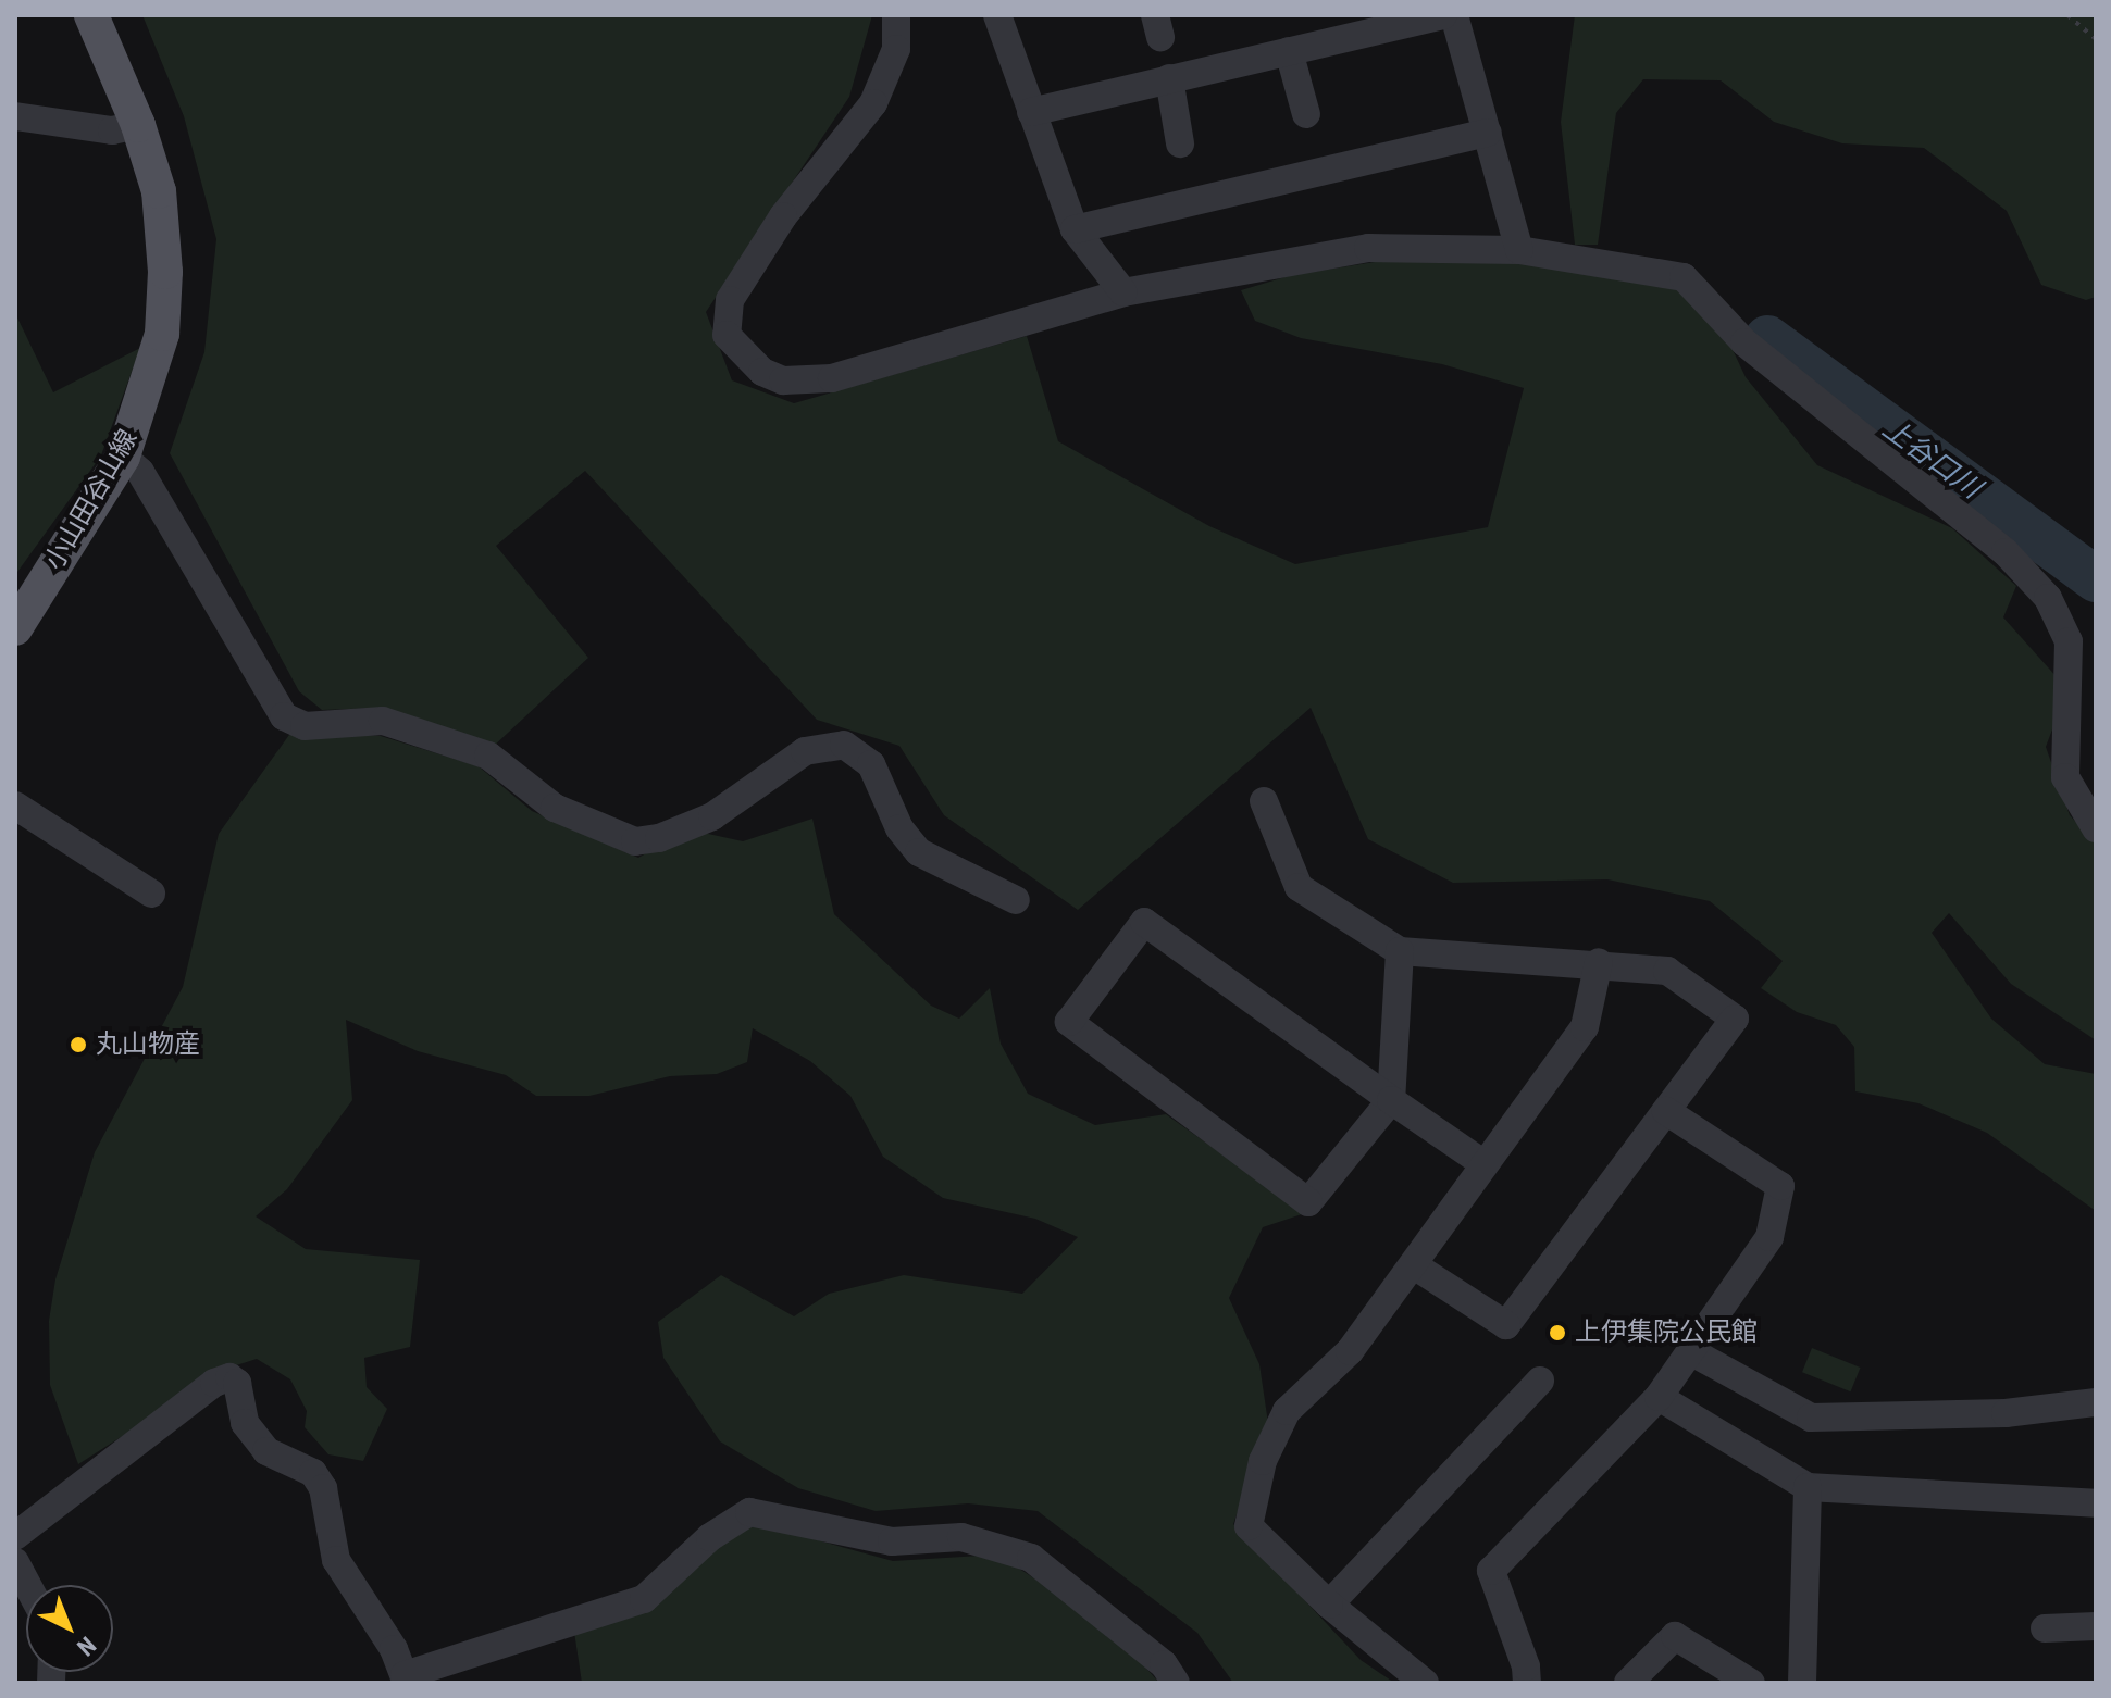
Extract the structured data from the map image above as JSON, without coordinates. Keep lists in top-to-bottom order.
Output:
{
  "streets": {
    "main road": ["小山田谷山線"]
  },
  "water": ["上谷口川"],
  "places": ["丸山物産", "上伊集院公民館"],
  "north": "bottom right"
}
